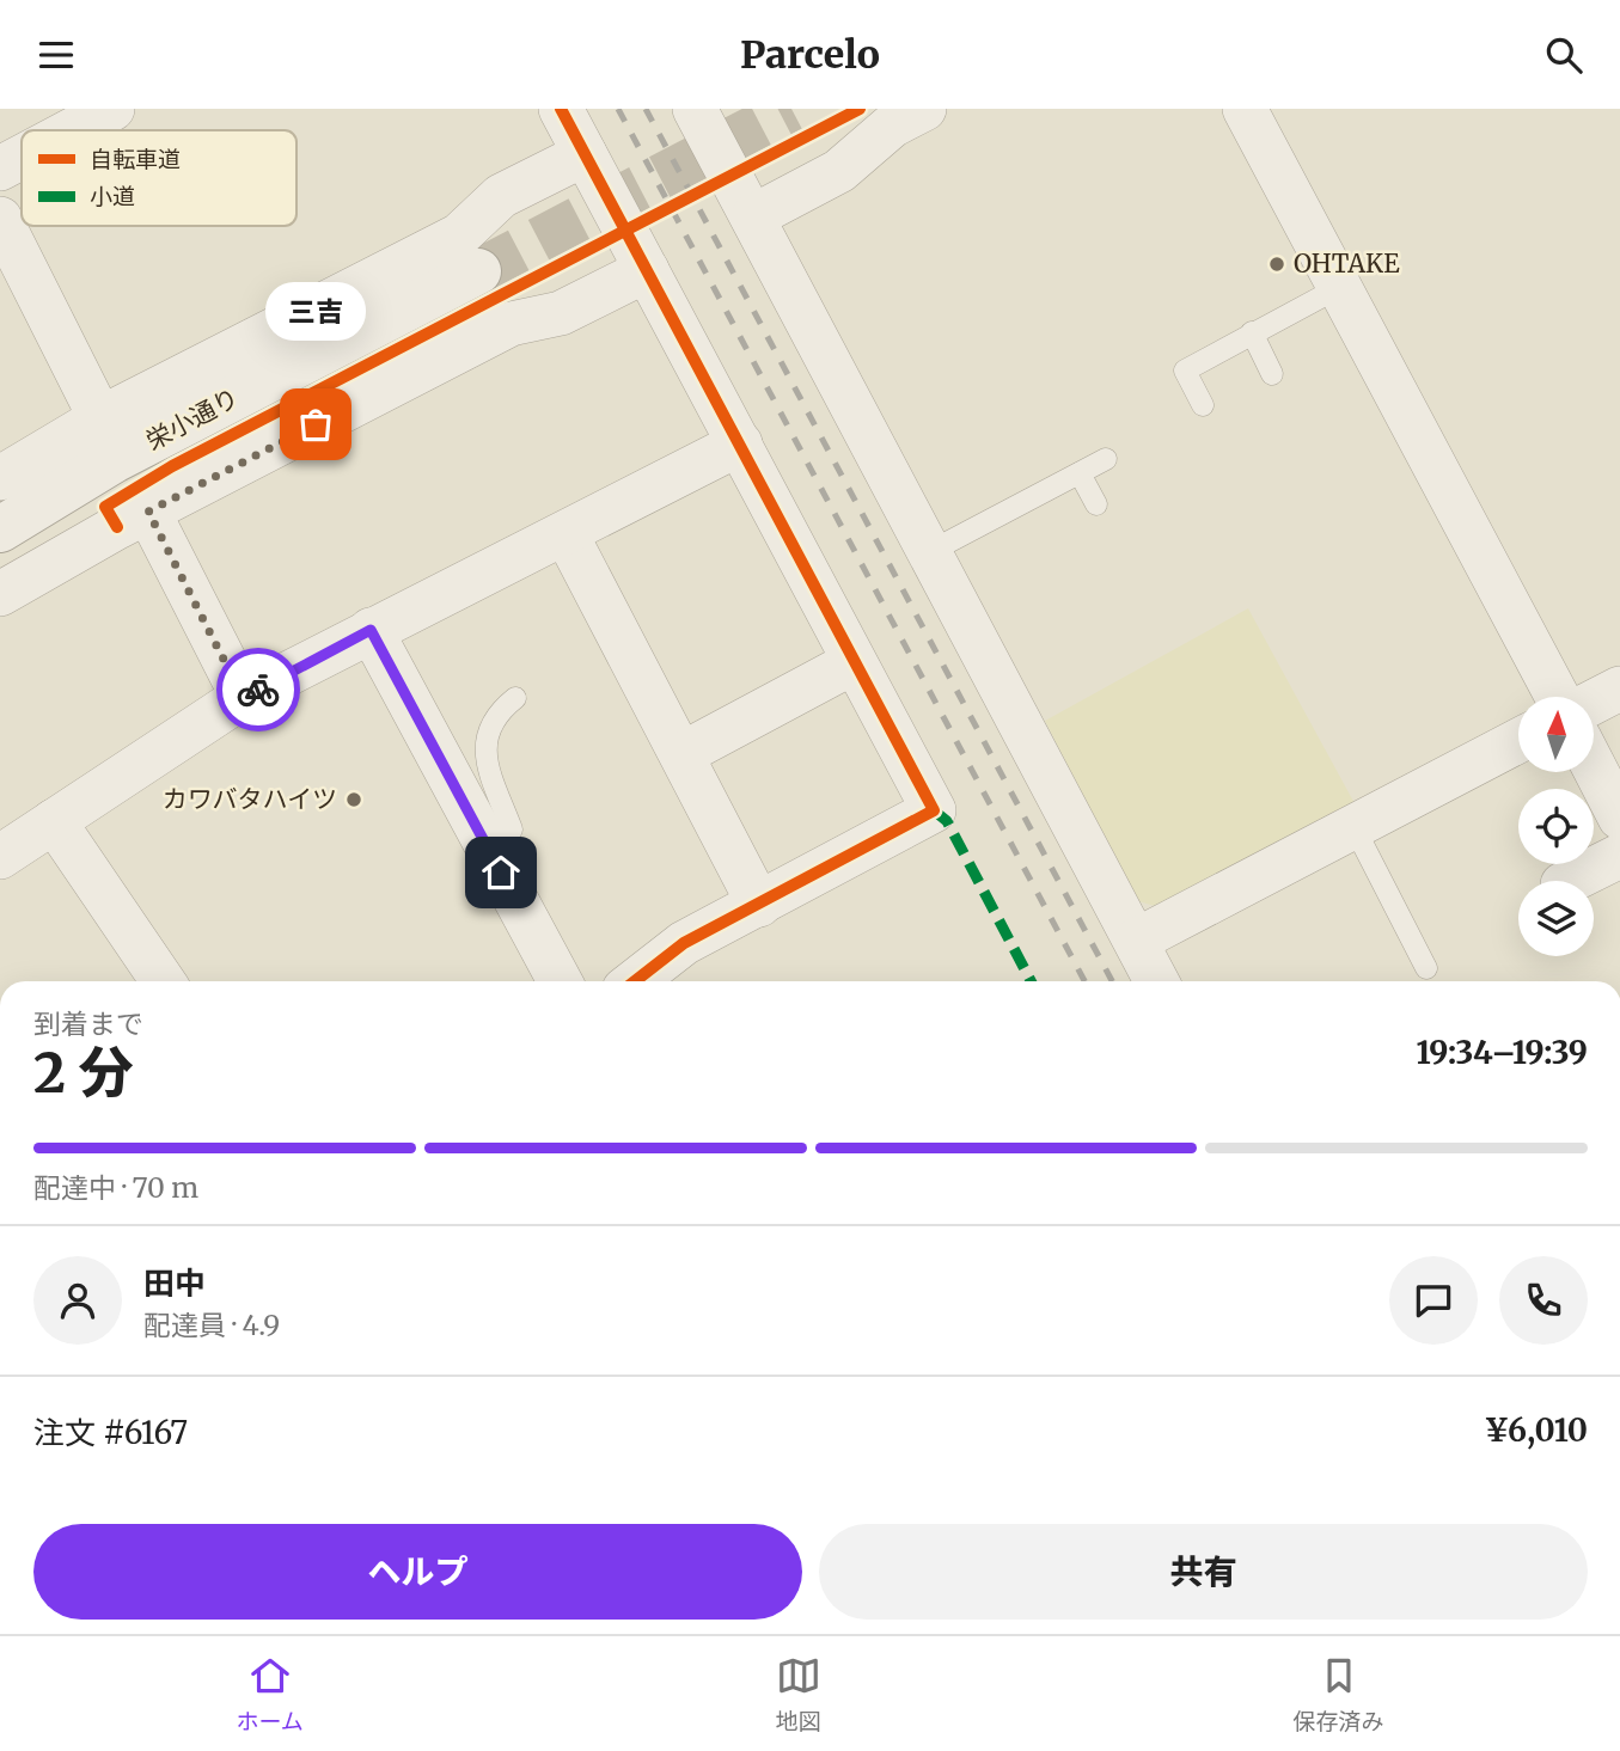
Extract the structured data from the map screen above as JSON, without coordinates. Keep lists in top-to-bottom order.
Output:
{
  "streets": {
    "street": ["栄小通り"]
  },
  "places": ["OHTAKE", "三吉", "カワバタハイツ"],
  "legend": ["自転車道", "小道"],
  "north": "top",
  "page": {
    "header": "Parcelo",
    "bubble": "三吉",
    "heading": ["2 分", "到着まで", "19:34–19:39"],
    "panel": [
      "田中",
      "配達員 · 4.9",
      "注文 #6167",
      "¥6,010"
    ],
    "bar": "配達中 · 70 m",
    "buttons": ["ヘルプ", "共有"],
    "tabs": ["ホーム", "地図", "保存済み"]
  }
}
